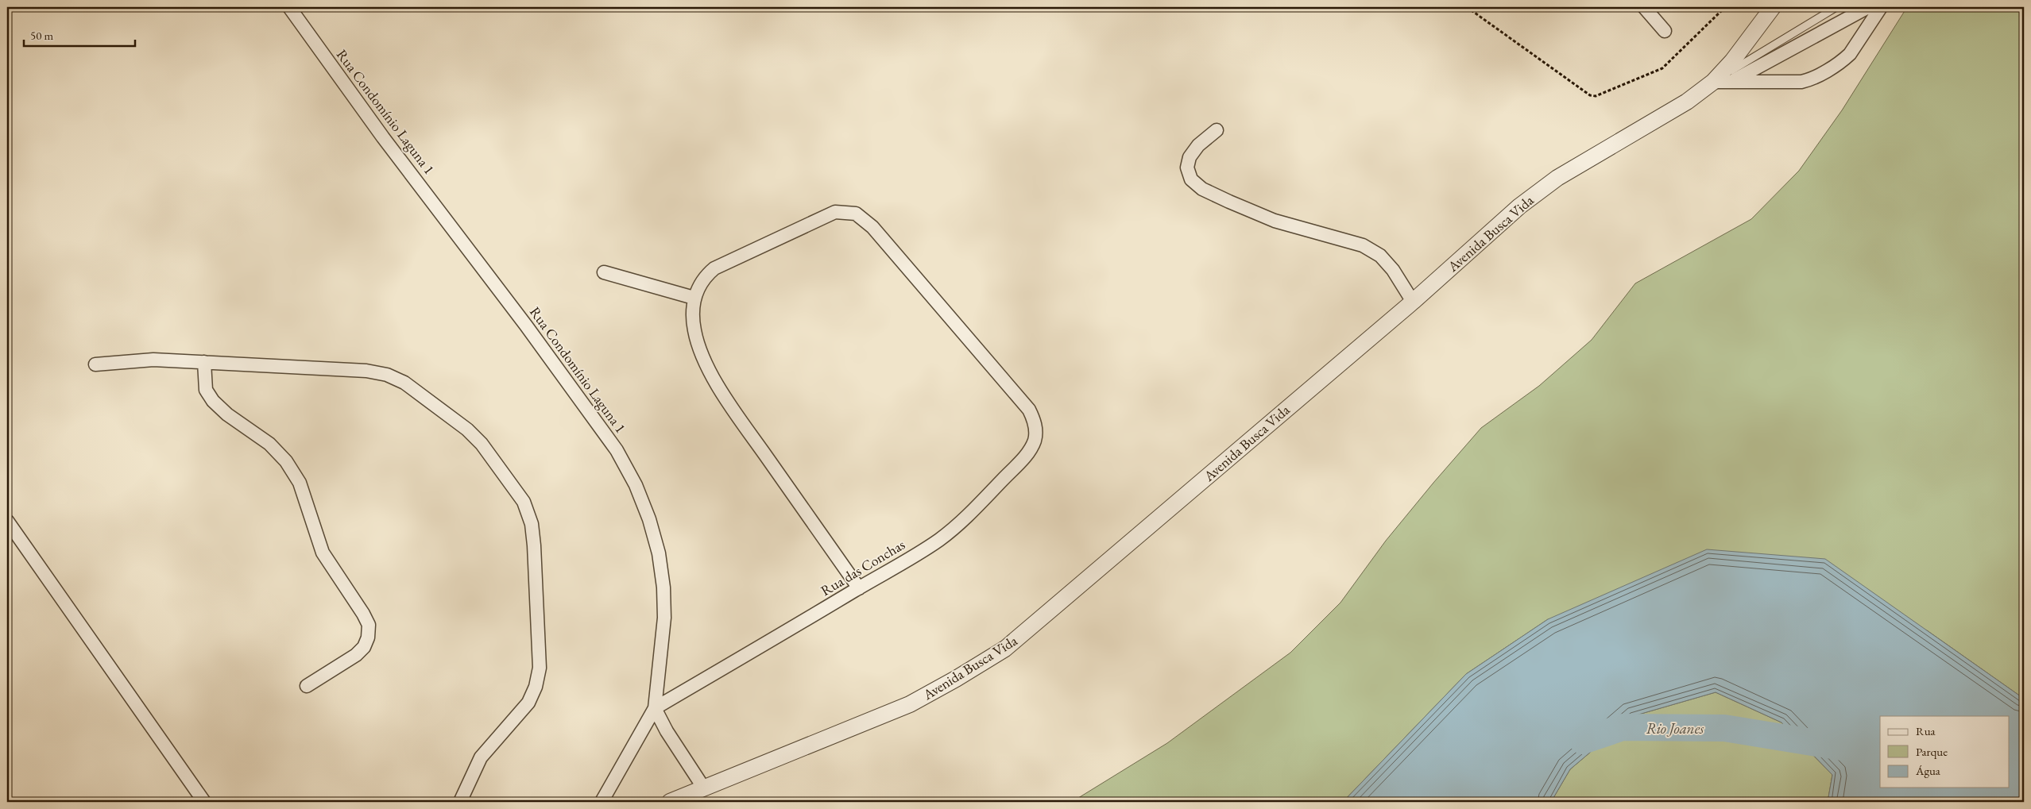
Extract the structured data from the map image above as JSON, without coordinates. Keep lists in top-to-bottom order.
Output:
{
  "streets": {
    "street": ["Rua Condomínio Laguna 1", "Avenida Busca Vida", "Rua das Conchas"]
  },
  "crossings": [
    ["Rua Condomínio Laguna 1", "Rua das Conchas"]
  ],
  "water": ["Rio Joanes"],
  "legend": ["Rua", "Parque", "Água"],
  "scale_bar": "50 m"
}
